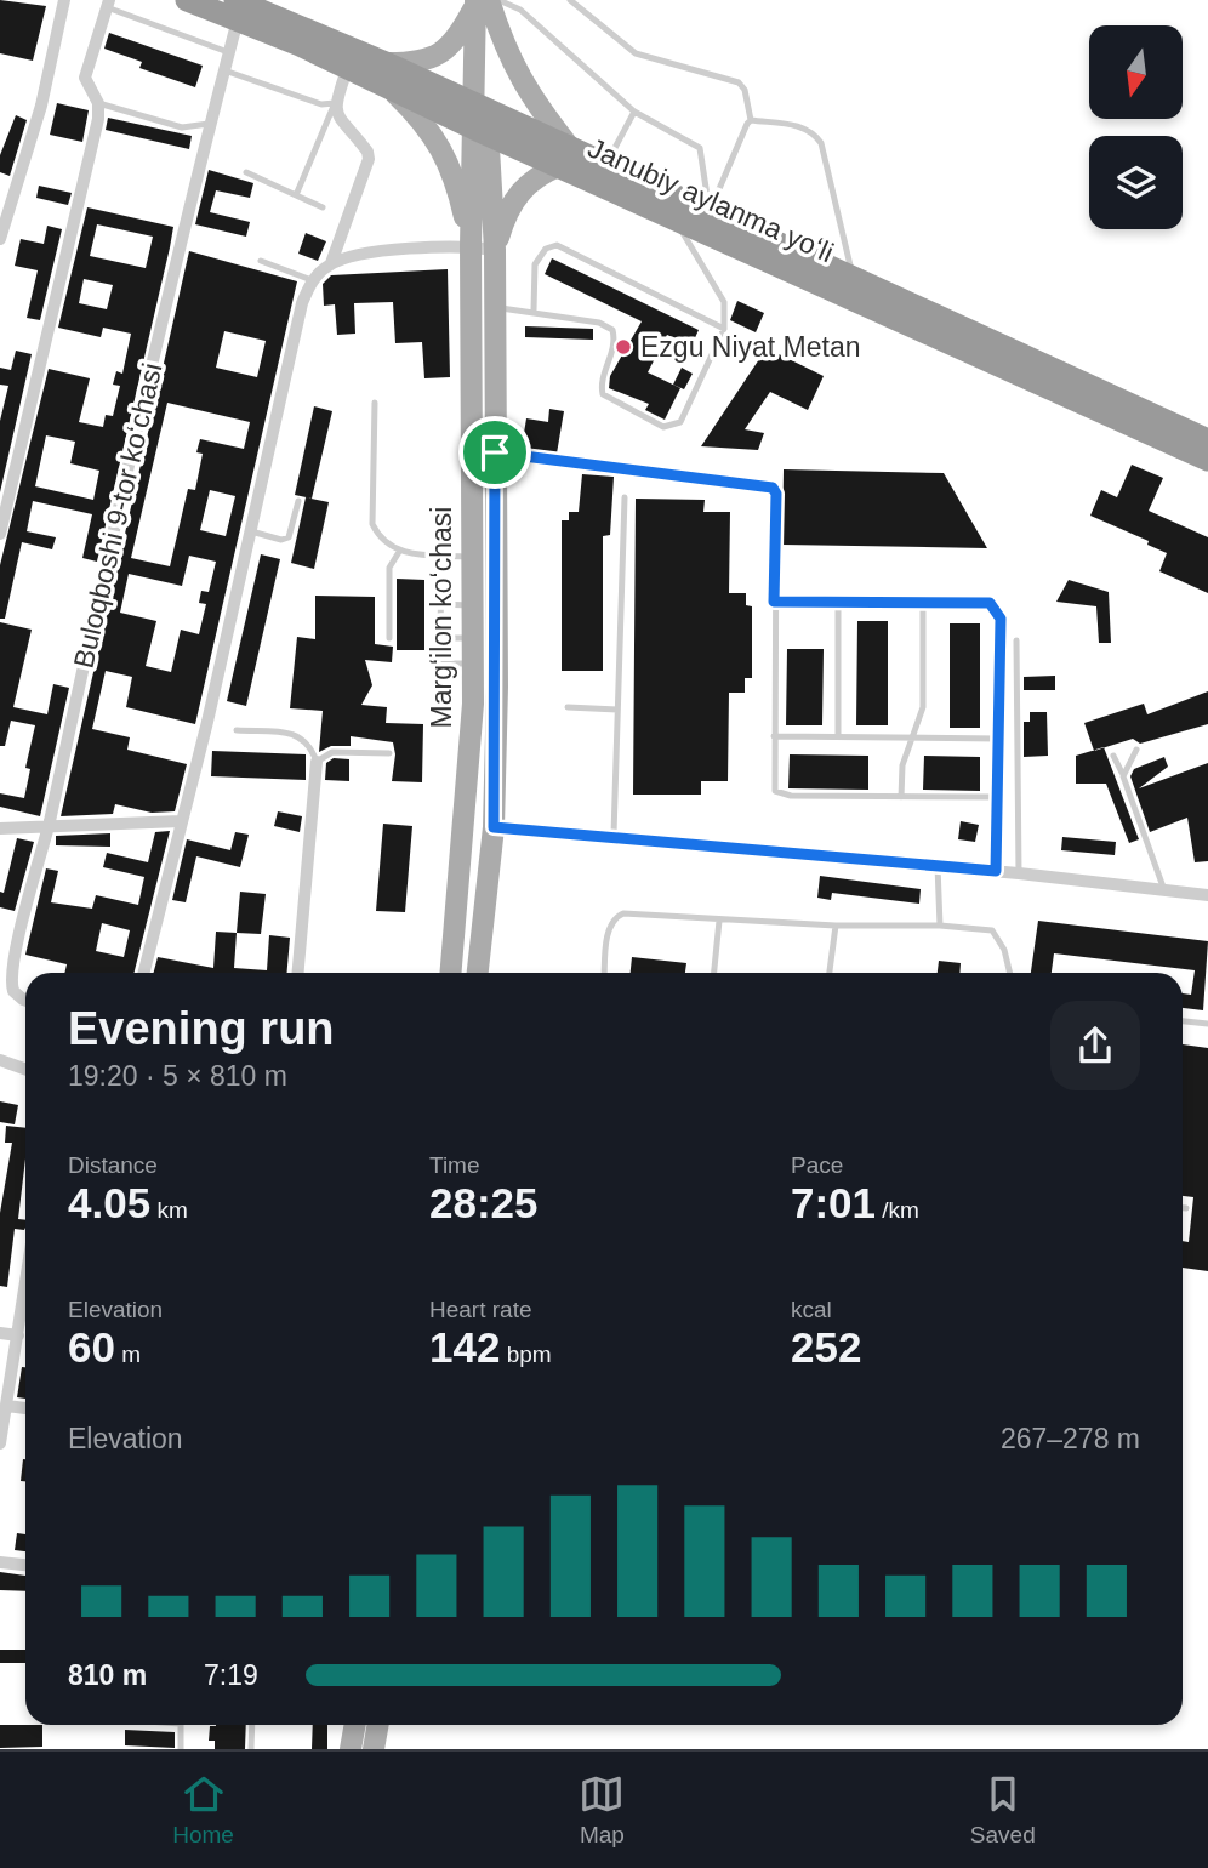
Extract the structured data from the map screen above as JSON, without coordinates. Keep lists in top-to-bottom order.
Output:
{
  "streets": {
    "highway": ["Janubiy aylanma yoʻli"],
    "main road": ["Margʻilon koʻchasi"],
    "street": ["Buloqboshi 9-tor koʻchasi"]
  },
  "crossings": [
    ["Janubiy aylanma yoʻli", "Buloqboshi 9-tor koʻchasi"],
    ["Janubiy aylanma yoʻli", "Margʻilon koʻchasi"]
  ],
  "places": ["Ezgu Niyat Metan"],
  "north": "bottom",
  "page": {
    "heading": ["Evening run", "19:20 · 5 × 810 m"],
    "stats": [
      ["Distance", "4.05 km"],
      ["Time", "28:25"],
      ["Pace", "7:01 /km"],
      ["Elevation", "60 m"],
      ["Heart rate", "142 bpm"],
      ["kcal", "252"]
    ],
    "chart": ["Elevation", "267–278 m"],
    "list": [
      {
        "name": "810 m",
        "note": "7:19"
      }
    ],
    "tabs": ["Home", "Map", "Saved"]
  }
}
